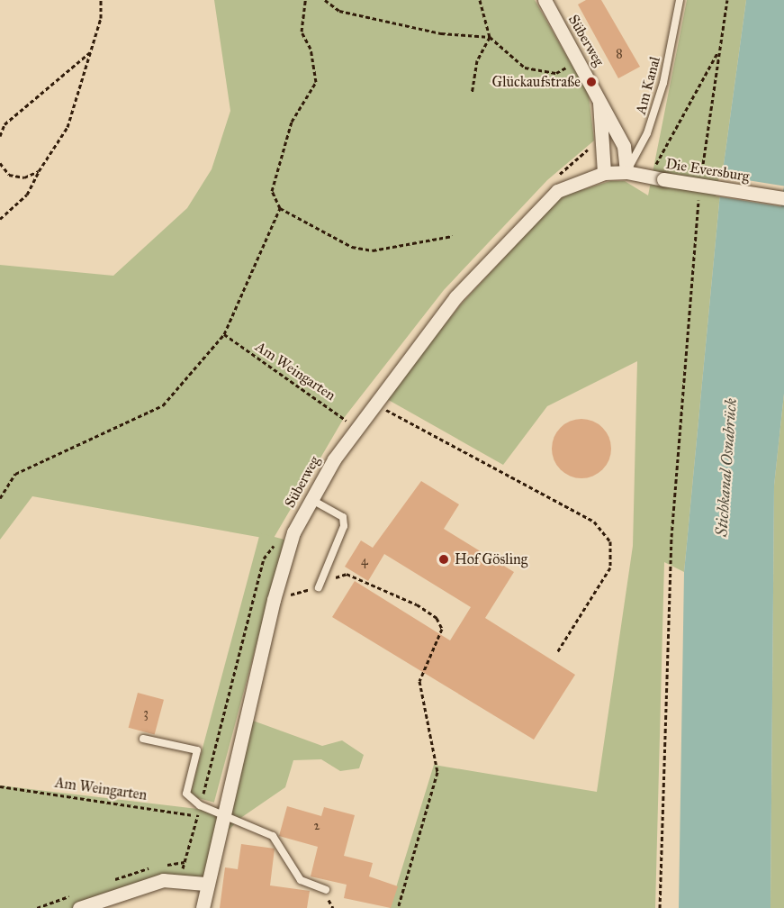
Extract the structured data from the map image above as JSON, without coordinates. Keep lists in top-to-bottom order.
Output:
{
  "streets": {
    "street": ["Süberweg", "Die Eversburg"],
    "lane": ["Am Kanal"],
    "path": ["Am Weingarten"]
  },
  "crossings": [
    ["Süberweg", "Am Kanal"],
    ["Süberweg", "Die Eversburg"],
    ["Süberweg", "Am Weingarten"],
    ["Am Kanal", "Die Eversburg"]
  ],
  "water": ["Stichkanal Osnabrück"],
  "places": ["Glückaufstraße", "Hof Gösling"],
  "house_numbers": [
    "8",
    "4",
    "3",
    "2"
  ]
}
